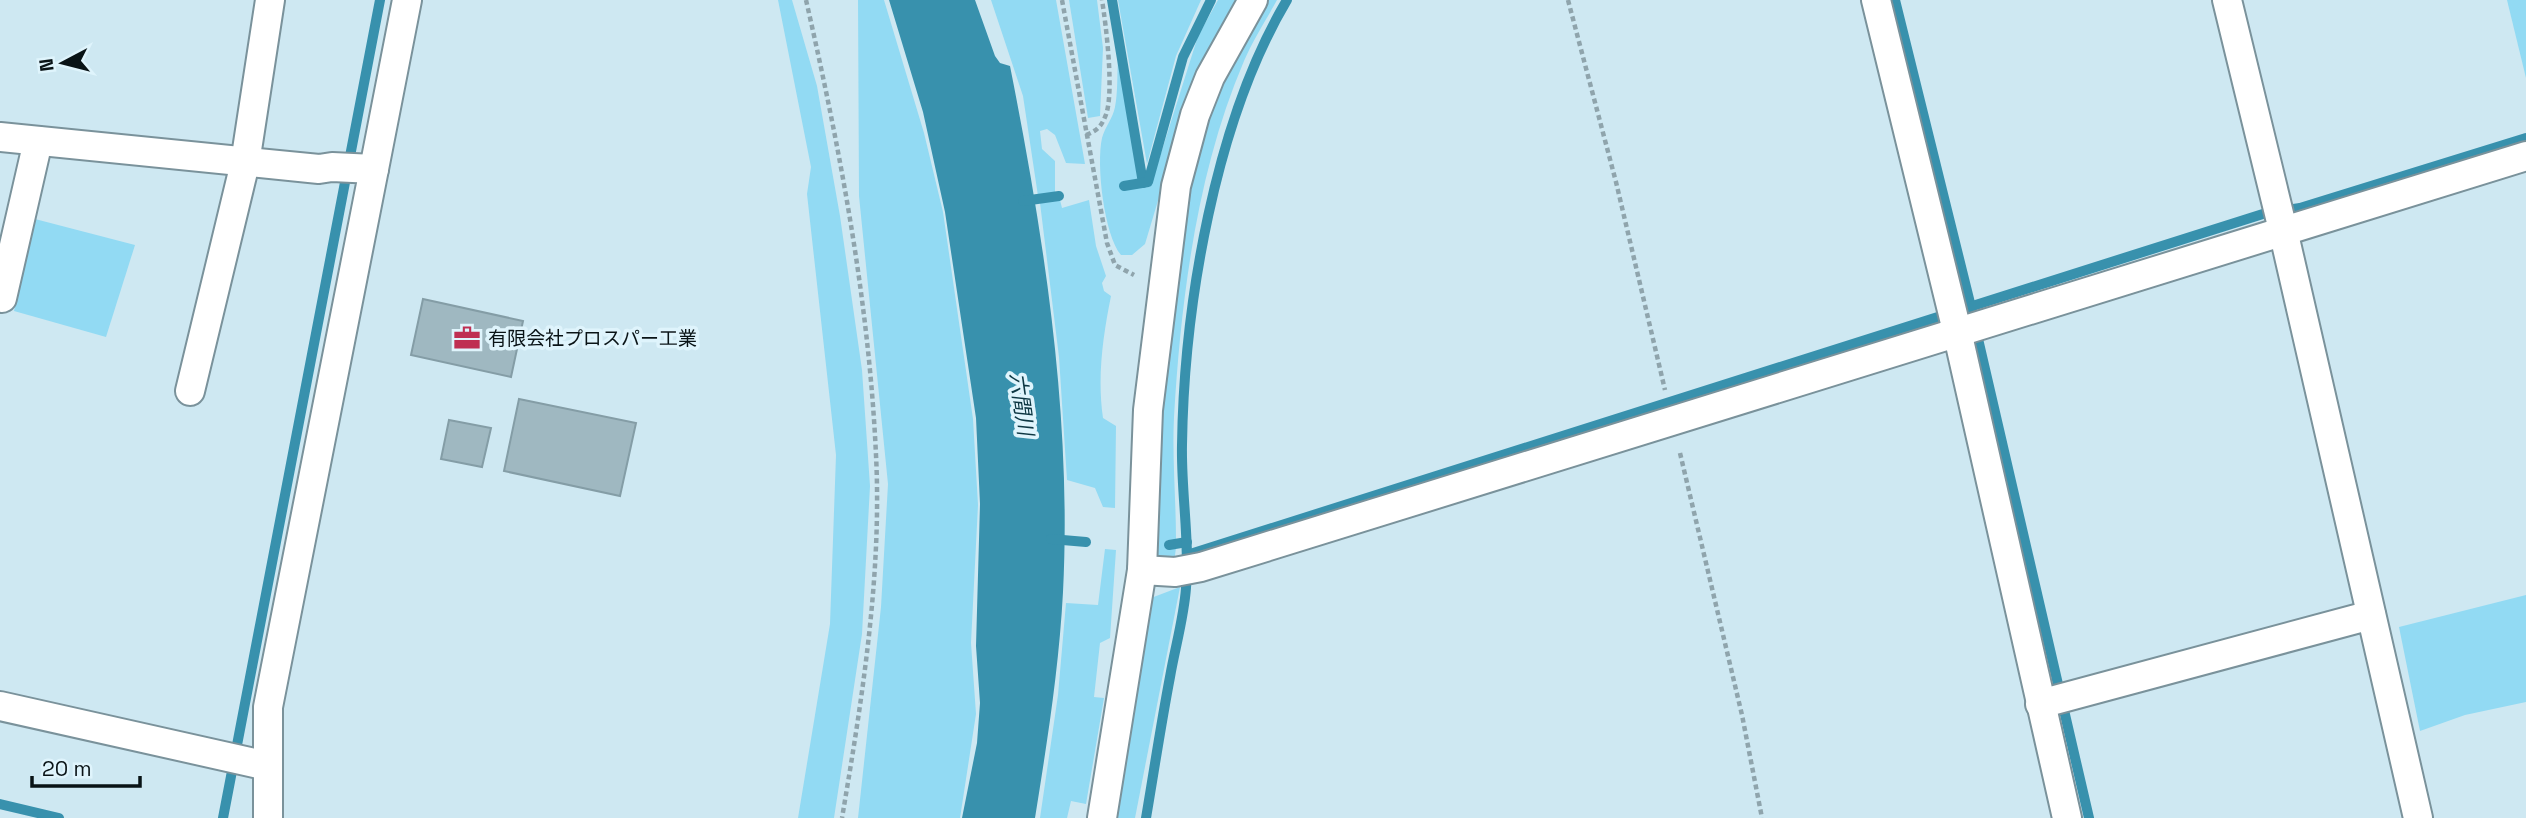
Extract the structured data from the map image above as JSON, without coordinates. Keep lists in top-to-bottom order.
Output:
{
  "water": ["六間川"],
  "places": {
    "office": ["有限会社プロスパー工業"]
  },
  "scale_bar": "20 m",
  "north": "left"
}
